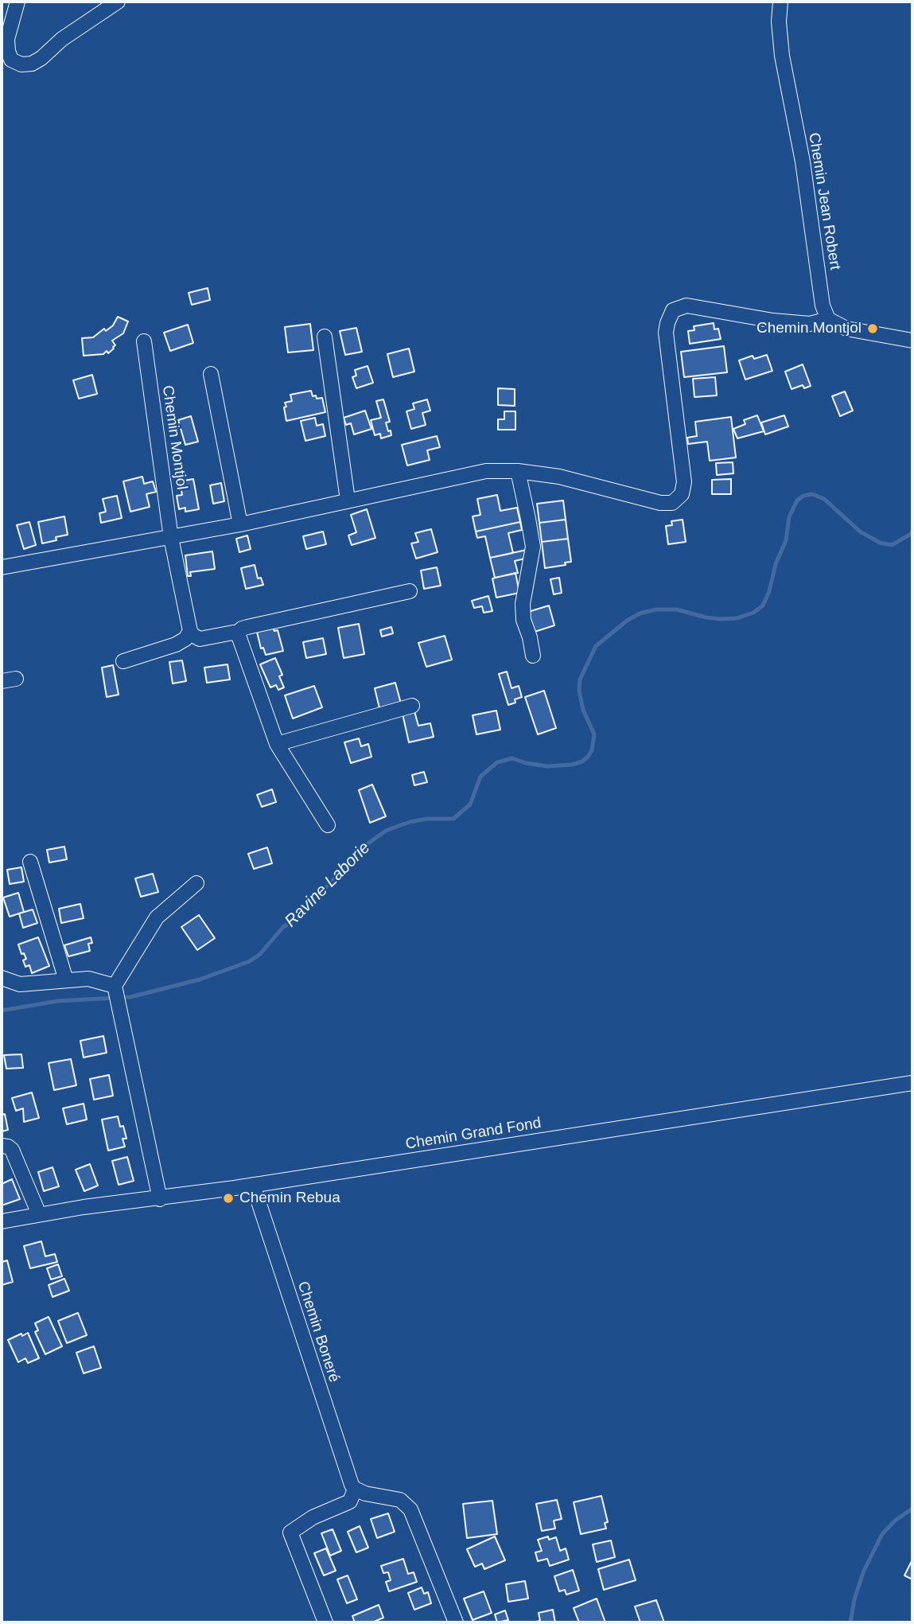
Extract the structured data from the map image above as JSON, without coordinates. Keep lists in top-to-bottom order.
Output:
{
  "streets": {
    "street": [
      "Chemin Jean Robert",
      "Chemin Montjol",
      "Chemin Grand Fond",
      "Chemin Boneré"
    ]
  },
  "crossings": [
    ["Chemin Grand Fond", "Chemin Boneré"]
  ],
  "water": ["Ravine Laborie"],
  "places": ["Chemin Montjol", "Chemin Rebua"]
}
